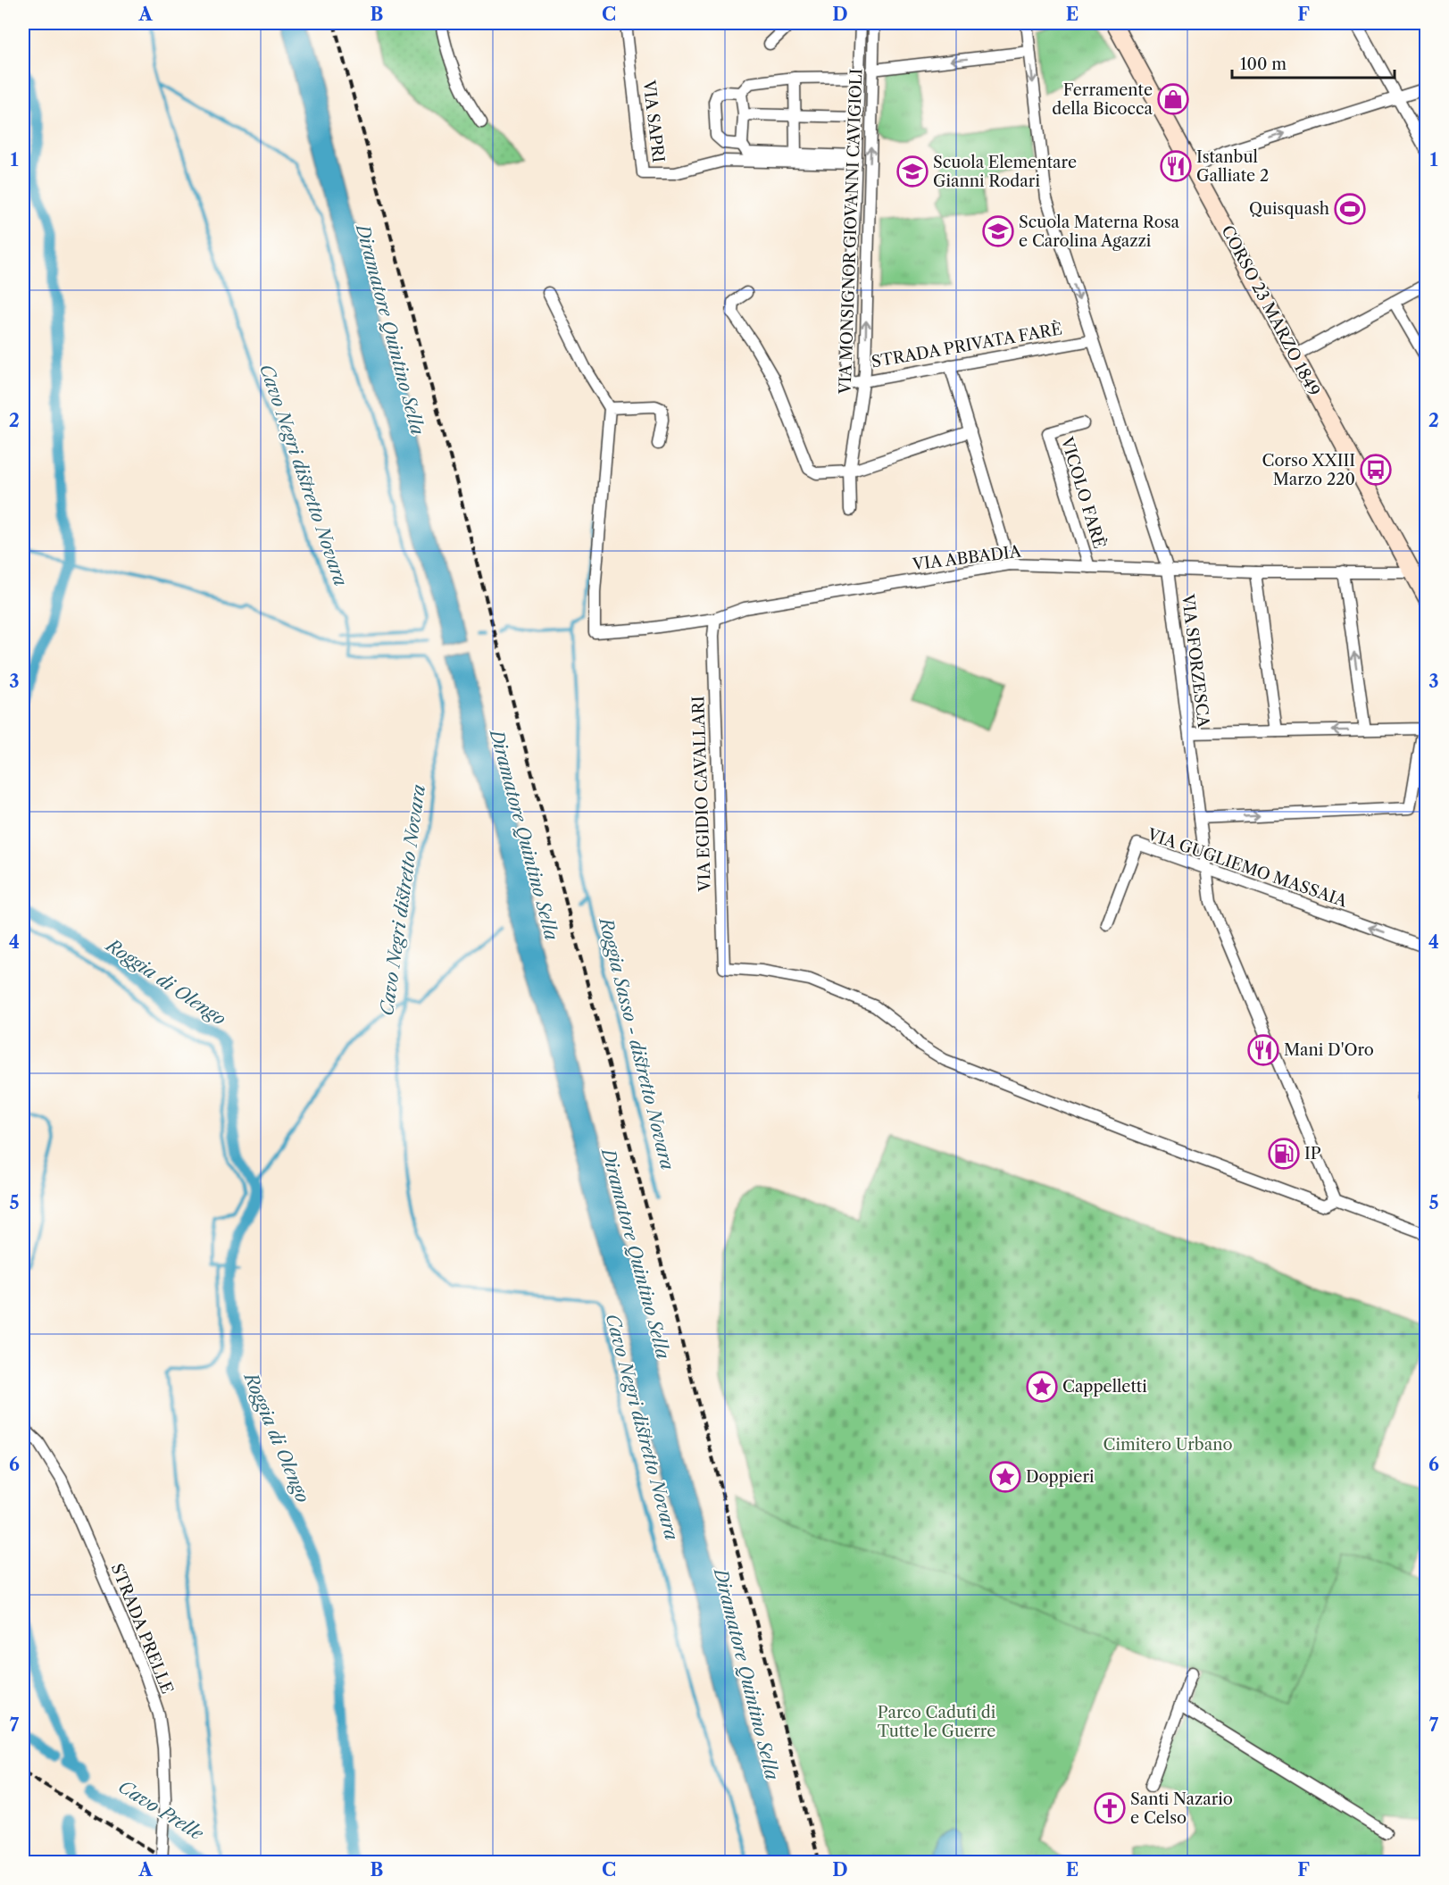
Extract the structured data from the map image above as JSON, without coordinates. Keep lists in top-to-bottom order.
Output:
{
  "streets": {
    "main road": ["CORSO 23 MARZO 1849"],
    "street": [
      "VIA SAPRI",
      "VIA MONSIGNOR GIOVANNI CAVIGIOLI",
      "STRADA PRIVATA FARÈ",
      "VICOLO FARÈ",
      "VIA ABBADIA",
      "VIA SFORZESCA",
      "VIA EGIDIO CAVALLARI",
      "VIA GUGLIEMO MASSAIA",
      "STRADA PRELLE"
    ]
  },
  "crossings": [
    ["VIA SAPRI", "VIA MONSIGNOR GIOVANNI CAVIGIOLI"],
    ["VIA MONSIGNOR GIOVANNI CAVIGIOLI", "STRADA PRIVATA FARÈ"],
    ["CORSO 23 MARZO 1849", "VIA ABBADIA"],
    ["STRADA PRIVATA FARÈ", "VIA SFORZESCA"],
    ["VICOLO FARÈ", "VIA ABBADIA"],
    ["VIA ABBADIA", "VIA SFORZESCA"],
    ["VIA ABBADIA", "VIA EGIDIO CAVALLARI"],
    ["VIA SFORZESCA", "VIA EGIDIO CAVALLARI"],
    ["VIA SFORZESCA", "VIA GUGLIEMO MASSAIA"]
  ],
  "one_way": ["VIA GUGLIEMO MASSAIA"],
  "water": [
    "Diramatore Quintino Sella",
    "Cavo Negri distretto Novara",
    "Roggia di Olengo",
    "Roggia Sasso - distretto Novara",
    "Cavo Prelle"
  ],
  "parks": ["Cimitero Urbano", "Parco Caduti di Tutte le Guerre"],
  "places": {
    "shop": ["Ferramente della Bicocca"],
    "restaurant": ["Istanbul Galliate 2", "Mani D'Oro"],
    "school or university": ["Scuola Elementare Gianni Rodari", "Scuola Materna Rosa e Carolina Agazzi"],
    "sports": ["Quisquash"],
    "bus stop": ["Corso XXIII Marzo 220"],
    "fuel station": ["IP"],
    "place": ["Cappelletti", "Doppieri"],
    "church": ["Santi Nazario e Celso"]
  },
  "scale_bar": "100 m",
  "grid": {
    "columns": [
      "A",
      "B",
      "C",
      "D",
      "E",
      "F"
    ],
    "rows": [
      "1",
      "2",
      "3",
      "4",
      "5",
      "6",
      "7"
    ]
  }
}
